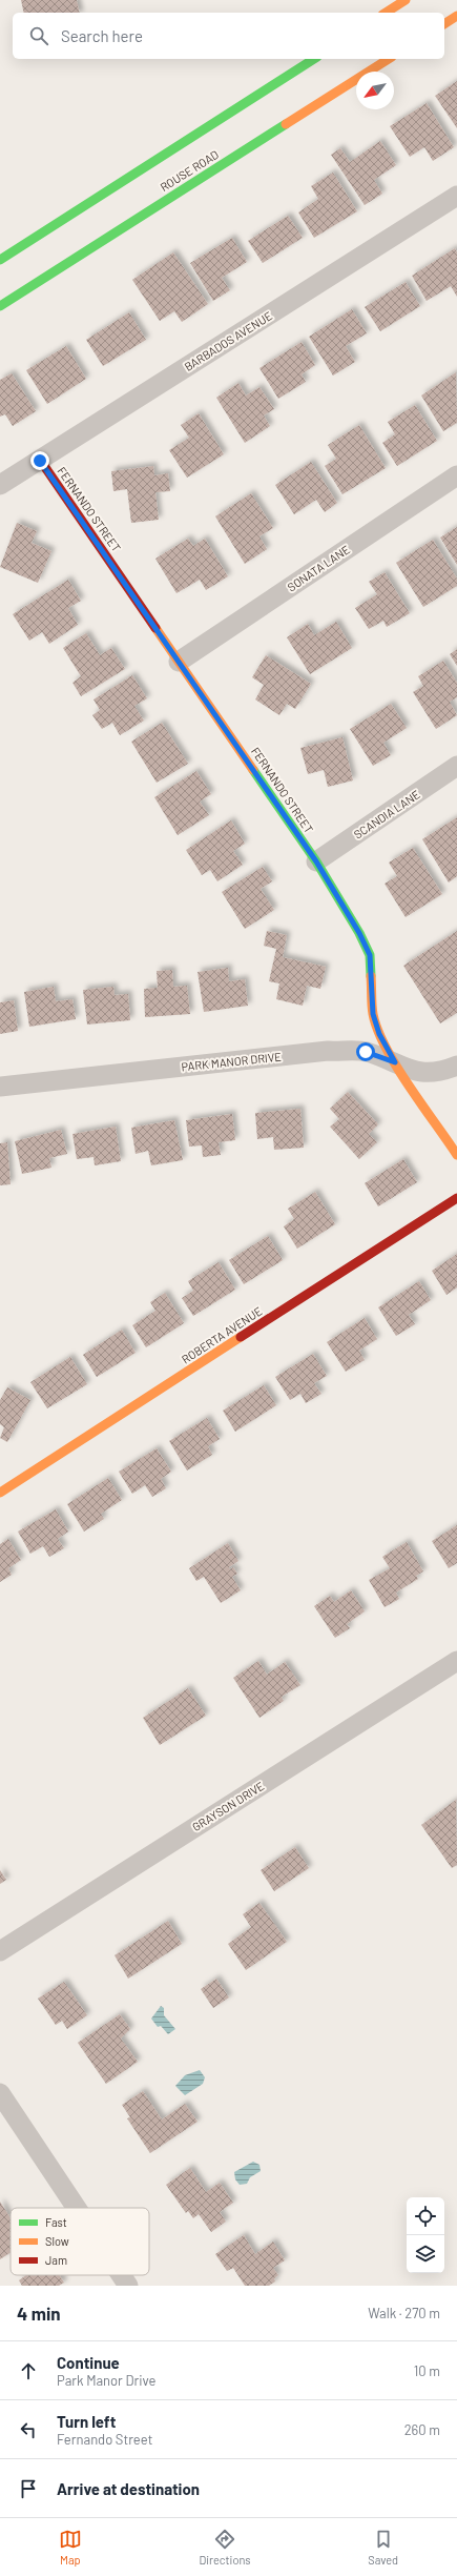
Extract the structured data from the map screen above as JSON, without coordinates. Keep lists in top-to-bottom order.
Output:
{
  "streets": {
    "street": [
      "ROUSE ROAD",
      "BARBADOS AVENUE",
      "FERNANDO STREET",
      "SONATA LANE",
      "SCANDIA LANE",
      "PARK MANOR DRIVE",
      "ROBERTA AVENUE",
      "GRAYSON DRIVE"
    ]
  },
  "crossings": [
    ["BARBADOS AVENUE", "FERNANDO STREET"],
    ["FERNANDO STREET", "SONATA LANE"],
    ["FERNANDO STREET", "SCANDIA LANE"],
    ["FERNANDO STREET", "PARK MANOR DRIVE"]
  ],
  "legend": ["Fast", "Slow", "Jam"],
  "north": "bottom left",
  "page": {
    "search": "Search here",
    "heading": ["4 min", "Walk · 270 m"],
    "list": [
      ["Continue", "Park Manor Drive", "10 m"],
      ["Turn left", "Fernando Street", "260 m"],
      "Arrive at destination"
    ],
    "nav": ["Map", "Directions", "Saved"]
  }
}
